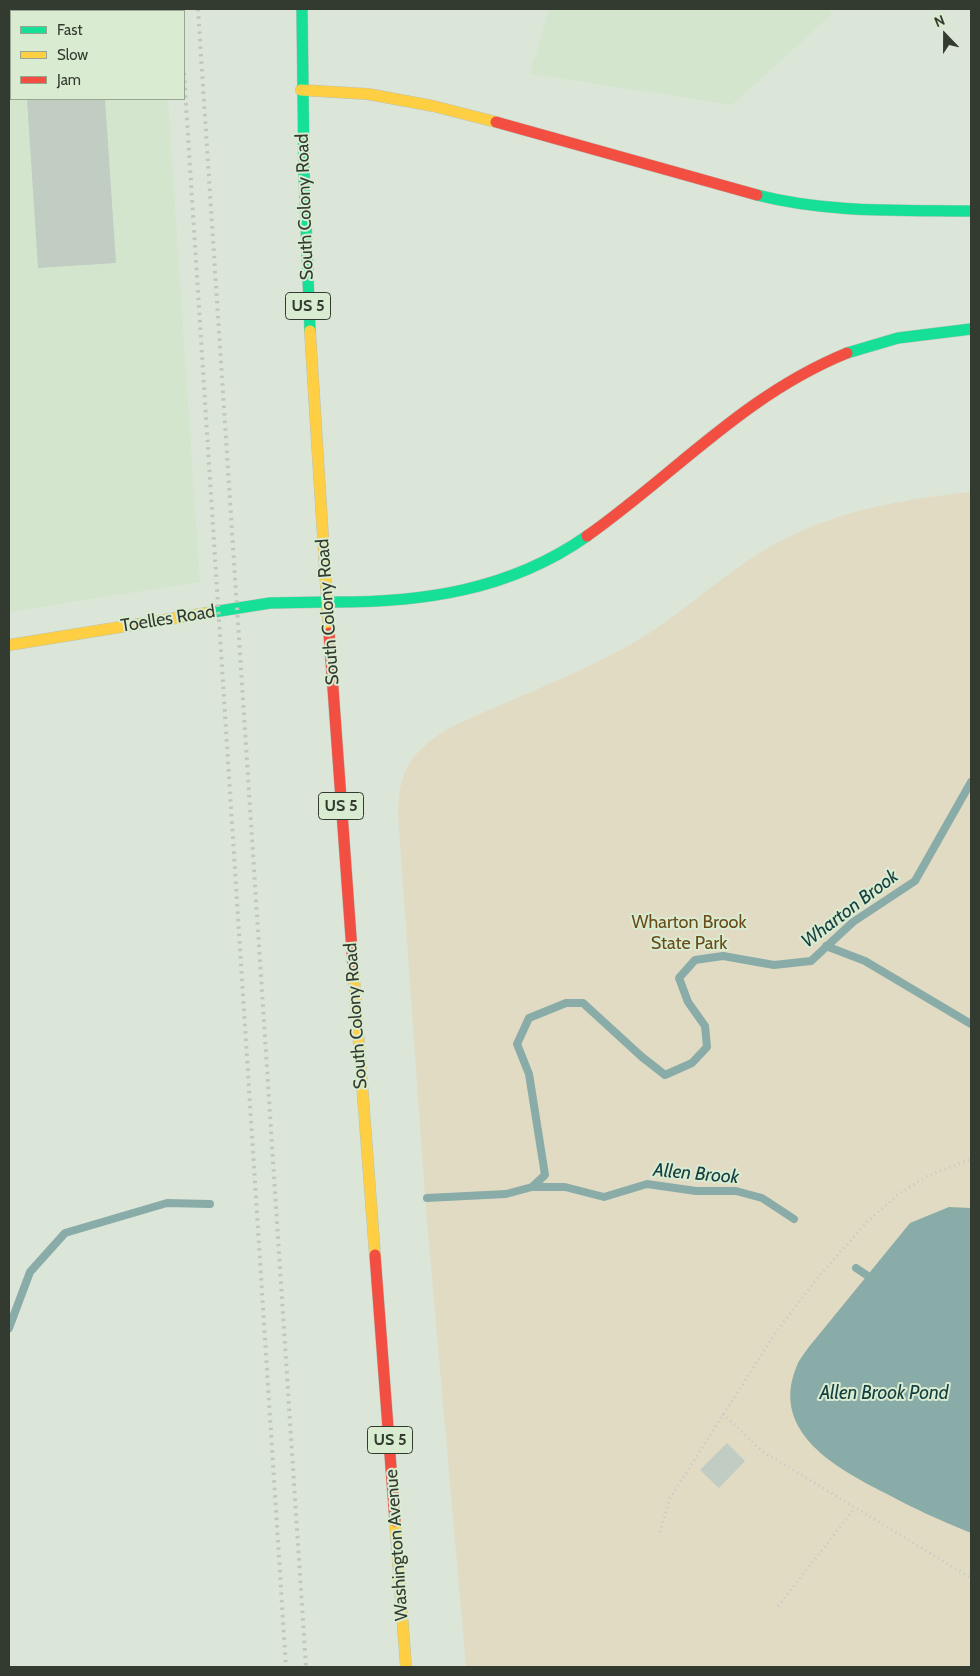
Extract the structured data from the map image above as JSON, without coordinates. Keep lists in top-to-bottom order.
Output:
{
  "streets": {
    "main road": [
      "South Colony Road",
      "US 5",
      "Toelles Road",
      "Washington Avenue"
    ]
  },
  "crossings": [
    ["South Colony Road", "Toelles Road"],
    ["South Colony Road", "Washington Avenue"]
  ],
  "water": ["Wharton Brook", "Allen Brook", "Allen Brook Pond"],
  "parks": ["Wharton Brook State Park"],
  "legend": ["Fast", "Slow", "Jam"],
  "north": "top"
}
